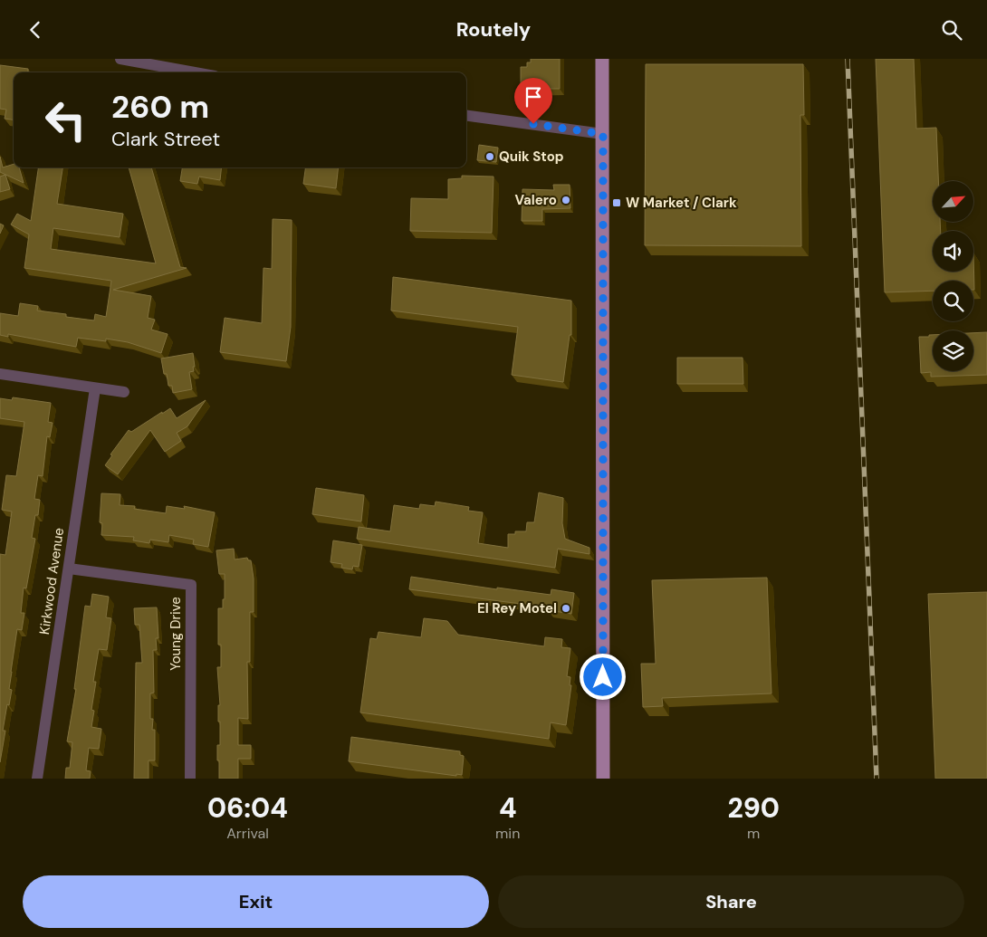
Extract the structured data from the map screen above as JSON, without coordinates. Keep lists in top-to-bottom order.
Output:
{
  "streets": {
    "street": ["Kirkwood Avenue", "Young Drive"]
  },
  "crossings": [
    ["Kirkwood Avenue", "Young Drive"]
  ],
  "places": {
    "other": ["Quik Stop", "Valero", "El Rey Motel"],
    "transit": ["W Market / Clark"]
  },
  "north": "top right",
  "page": {
    "header": "Routely",
    "turn": ["260 m", "Clark Street"],
    "eta": [
      "06:04",
      "Arrival",
      "4",
      "min",
      "290",
      "m"
    ],
    "buttons": ["Exit", "Share"]
  }
}
